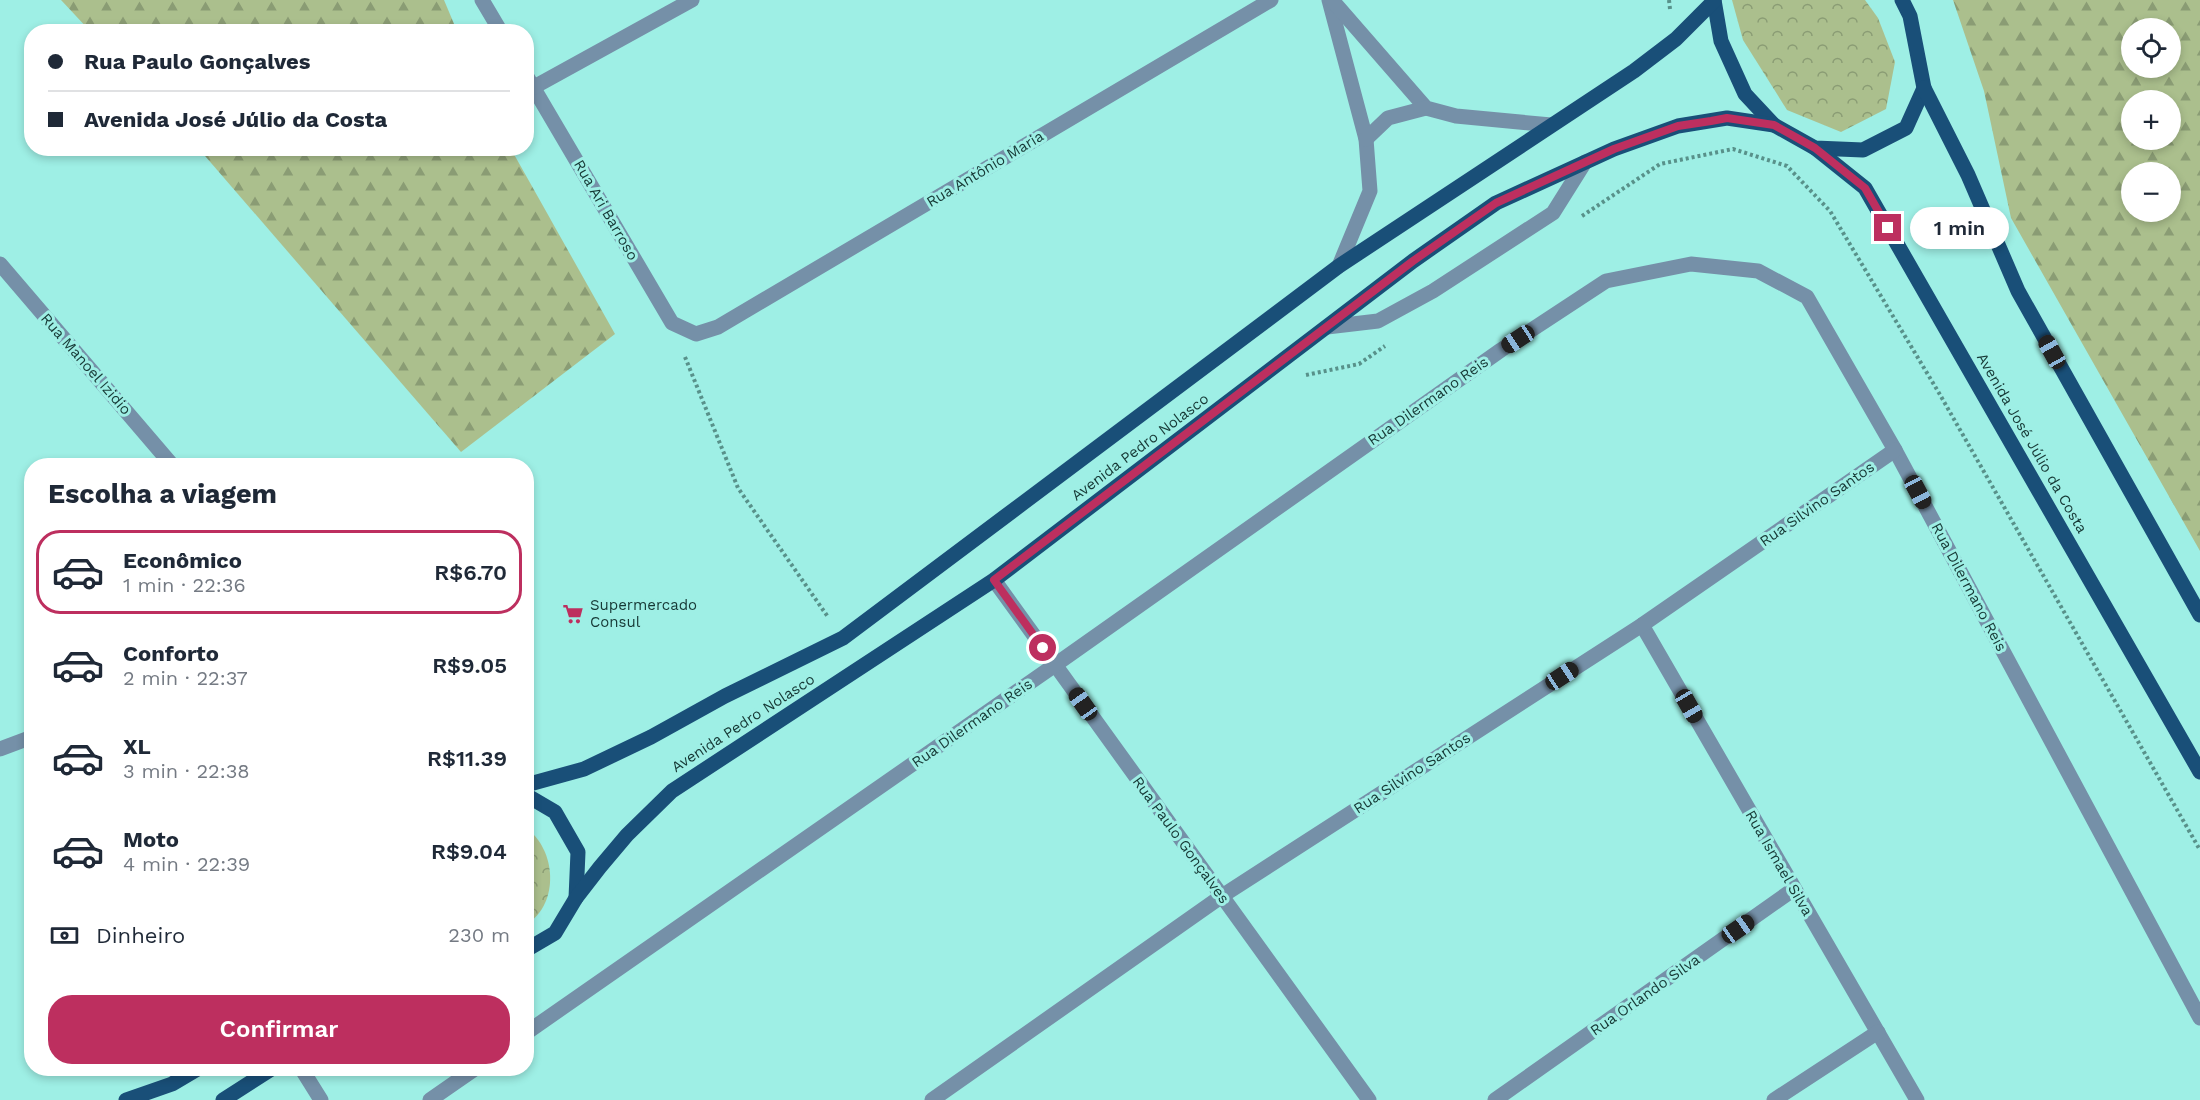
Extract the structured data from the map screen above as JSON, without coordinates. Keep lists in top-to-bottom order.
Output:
{
  "streets": {
    "main road": ["Avenida José Júlio da Costa", "Avenida Pedro Nolasco"],
    "street": [
      "Rua Antônio Maria",
      "Rua Ari Barroso",
      "Rua Manoel Izidio",
      "Rua Dilermano Reis",
      "Rua Silvino Santos",
      "Rua Paulo Gonçalves",
      "Rua Ismael Silva",
      "Rua Orlando Silva"
    ]
  },
  "crossings": [
    ["Rua Antônio Maria", "Rua Ari Barroso"],
    ["Rua Dilermano Reis", "Rua Silvino Santos"],
    ["Rua Dilermano Reis", "Rua Paulo Gonçalves"],
    ["Avenida José Júlio da Costa", "Avenida Pedro Nolasco"],
    ["Avenida Pedro Nolasco", "Rua Paulo Gonçalves"],
    ["Rua Silvino Santos", "Rua Paulo Gonçalves"],
    ["Rua Silvino Santos", "Rua Ismael Silva"],
    ["Rua Ismael Silva", "Rua Orlando Silva"]
  ],
  "places": {
    "supermarket": ["Supermercado Consul"]
  },
  "page": {
    "map_buttons": ["+", "−"],
    "banner": ["Rua Paulo Gonçalves", "Avenida José Júlio da Costa"],
    "bubble": "1 min",
    "heading": "Escolha a viagem",
    "list": [
      {
        "name": "Econômico",
        "note": "1 min · 22:36",
        "value": "R$6.70"
      },
      {
        "name": "Conforto",
        "note": "2 min · 22:37",
        "value": "R$9.05"
      },
      {
        "name": "XL",
        "note": "3 min · 22:38",
        "value": "R$11.39"
      },
      {
        "name": "Moto",
        "note": "4 min · 22:39",
        "value": "R$9.04"
      }
    ],
    "pay": ["Dinheiro", "230 m"],
    "buttons": "Confirmar"
  }
}
